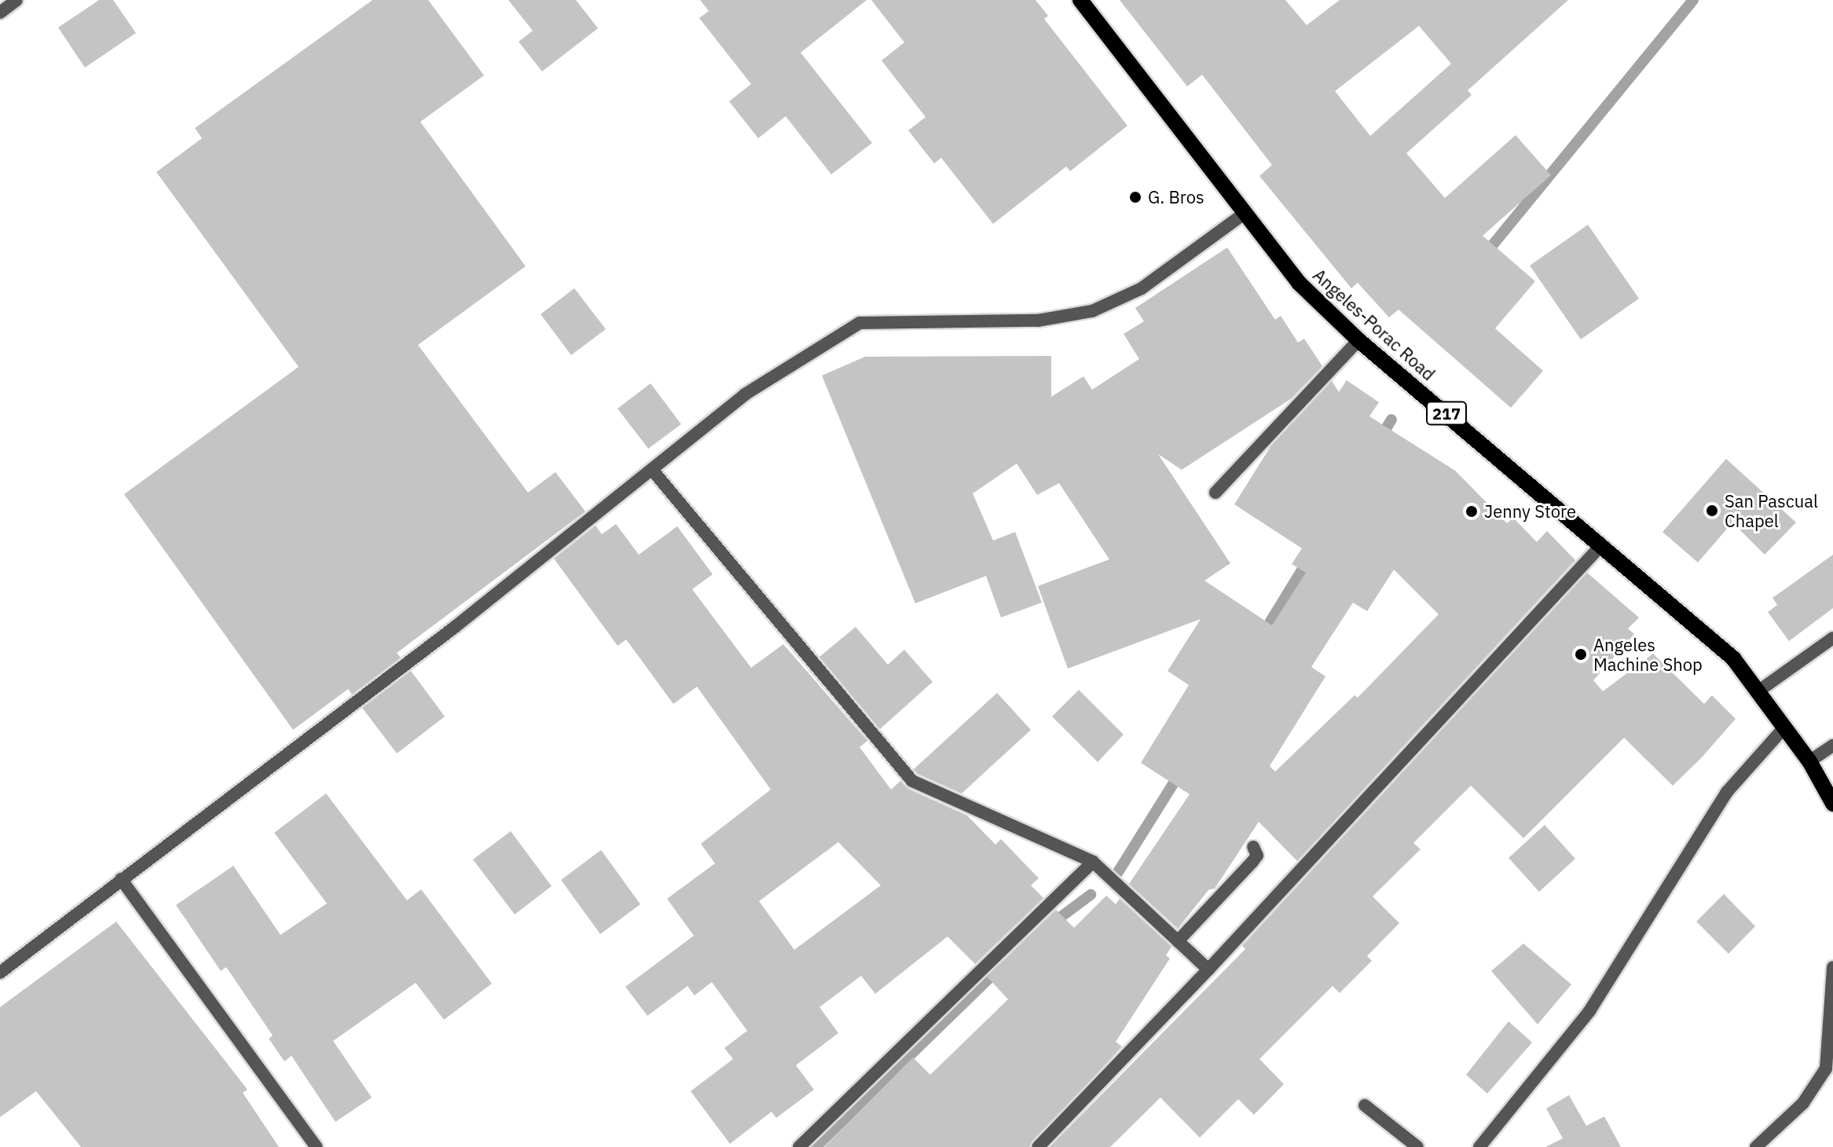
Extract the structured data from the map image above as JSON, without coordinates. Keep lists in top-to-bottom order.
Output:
{
  "streets": {
    "main road": ["Angeles-Porac Road", "217"]
  },
  "places": [
    "G. Bros",
    "San Pascual Chapel",
    "Jenny Store",
    "Angeles Machine Shop"
  ]
}
